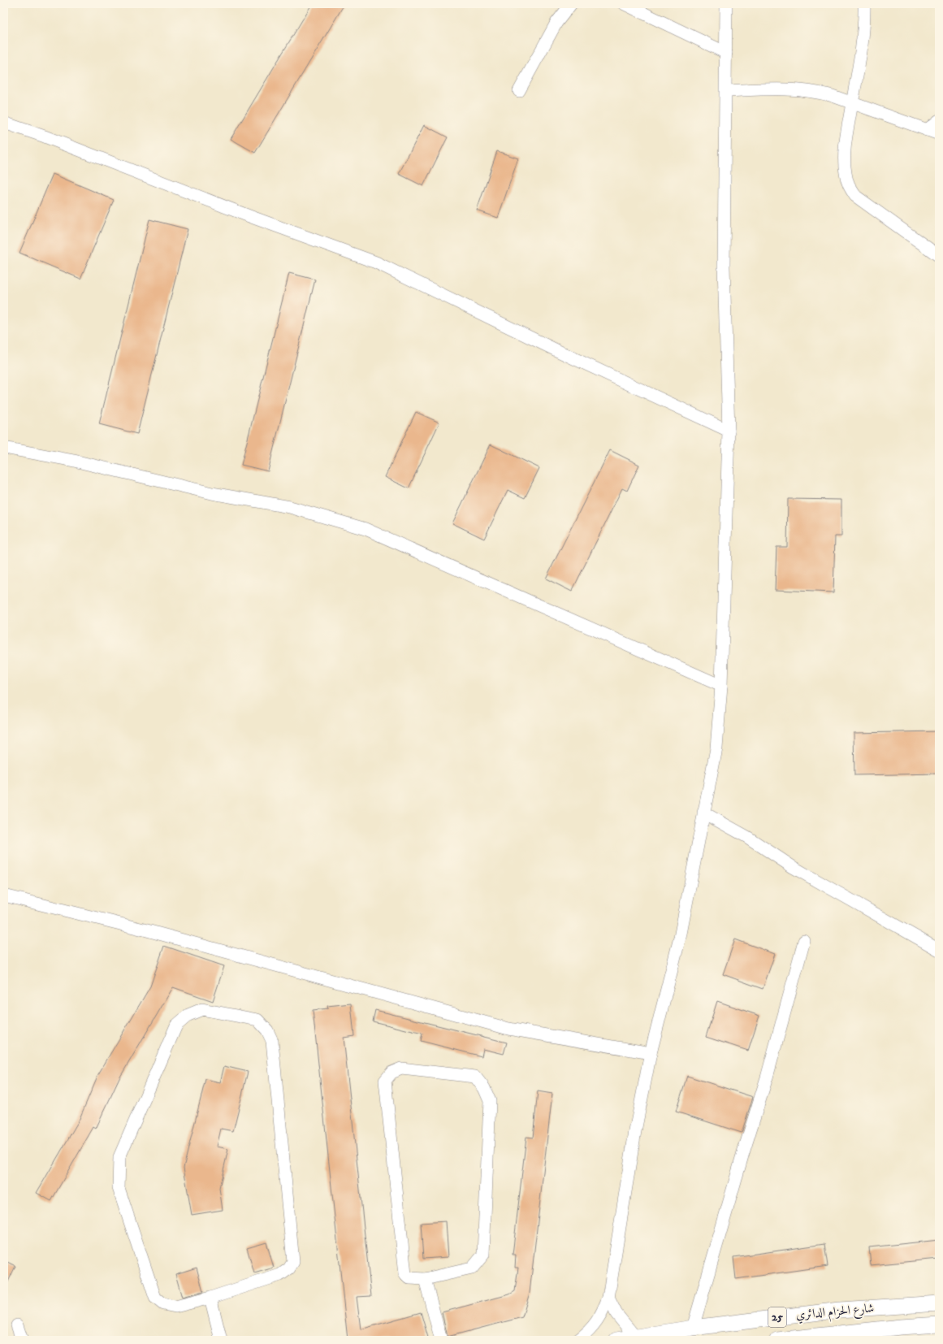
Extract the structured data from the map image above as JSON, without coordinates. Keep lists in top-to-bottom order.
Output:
{
  "streets": {
    "main road": ["شارع الحزام الدائري", "25"]
  }
}
